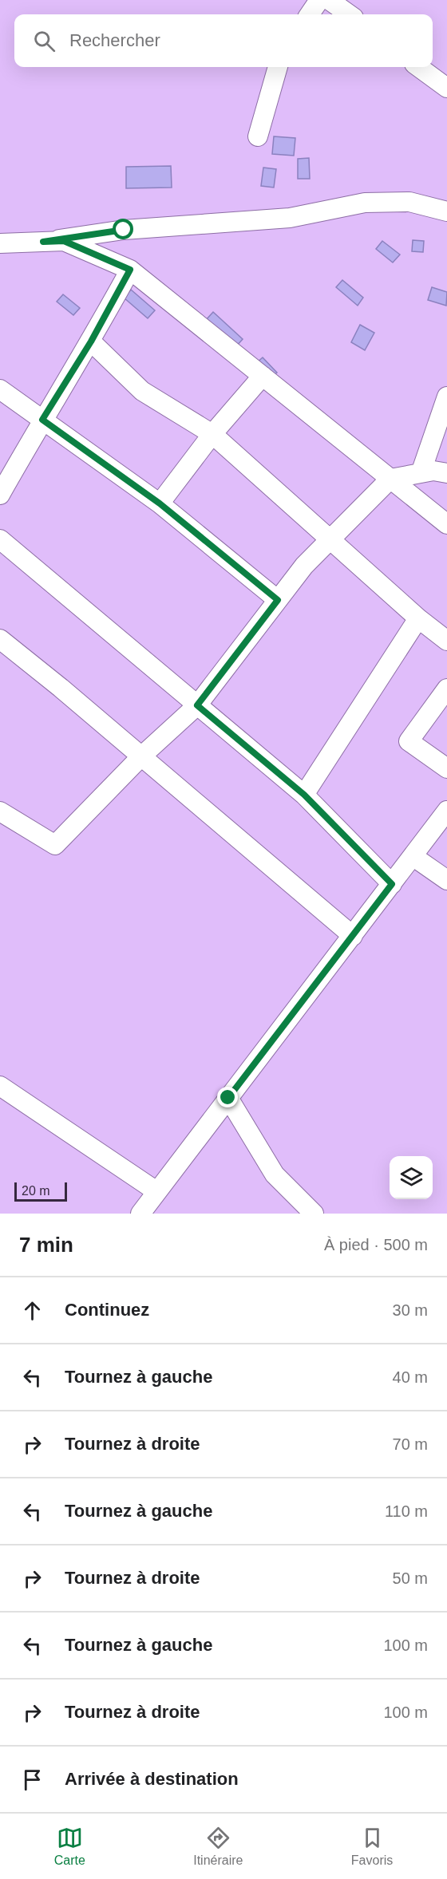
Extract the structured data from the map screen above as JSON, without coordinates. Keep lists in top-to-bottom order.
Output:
{
  "scale_bar": "20 m",
  "page": {
    "search": "Rechercher",
    "scale": "20 m",
    "heading": ["7 min", "À pied · 500 m"],
    "list": [
      ["Continuez", "30 m"],
      ["Tournez à gauche", "40 m"],
      ["Tournez à droite", "70 m"],
      ["Tournez à gauche", "110 m"],
      ["Tournez à droite", "50 m"],
      ["Tournez à gauche", "100 m"],
      ["Tournez à droite", "100 m"],
      "Arrivée à destination"
    ],
    "nav": ["Carte", "Itinéraire", "Favoris"]
  }
}
